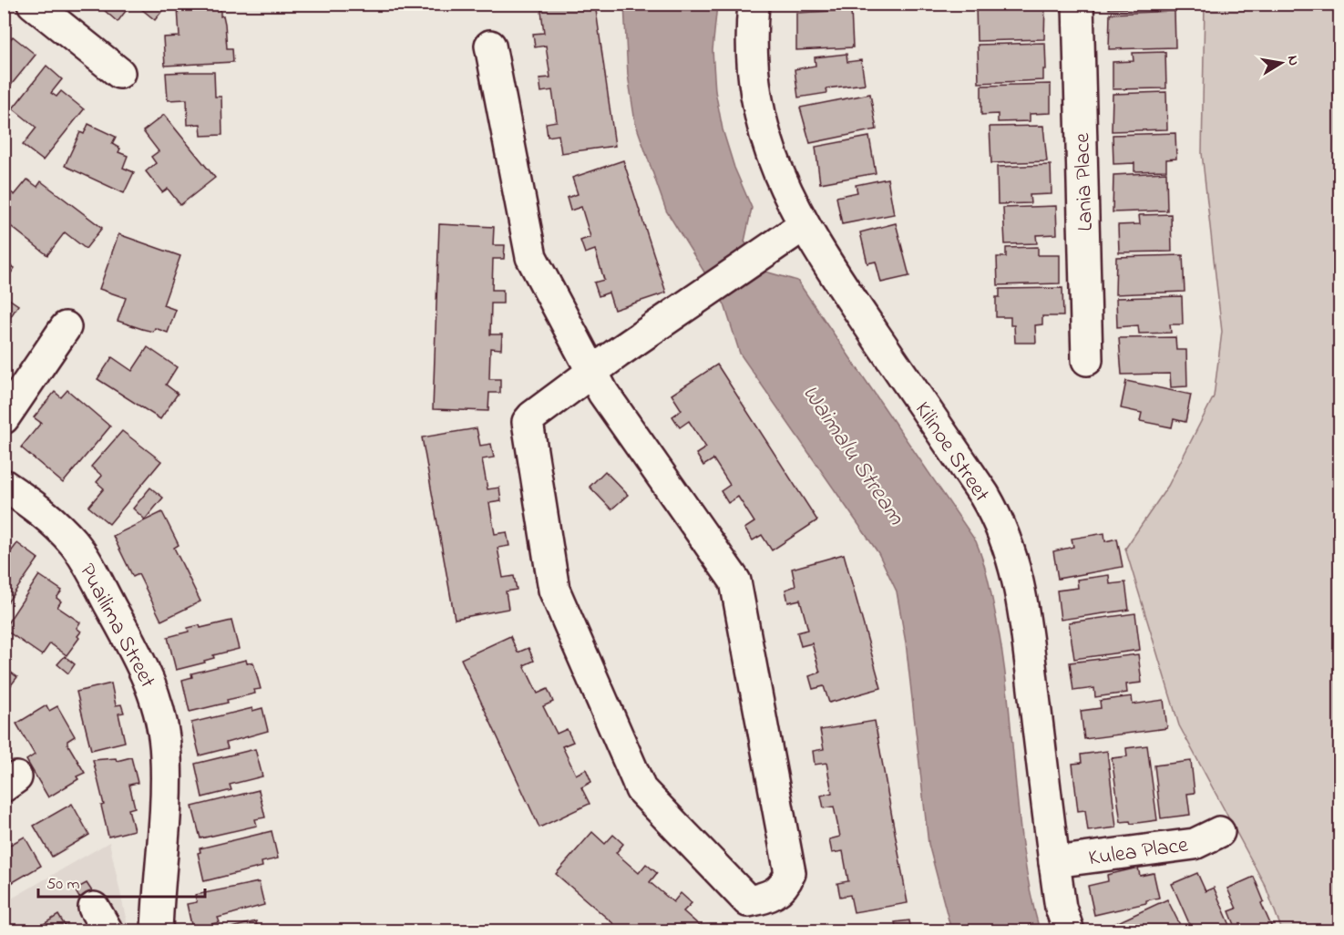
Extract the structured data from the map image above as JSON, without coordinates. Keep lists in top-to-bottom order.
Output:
{
  "streets": {
    "street": [
      "Lania Place",
      "Kilinoe Street",
      "Puailima Street",
      "Kulea Place"
    ]
  },
  "crossings": [
    ["Kilinoe Street", "Kulea Place"]
  ],
  "water": ["Waimalu Stream"],
  "scale_bar": "50 m",
  "north": "right"
}
